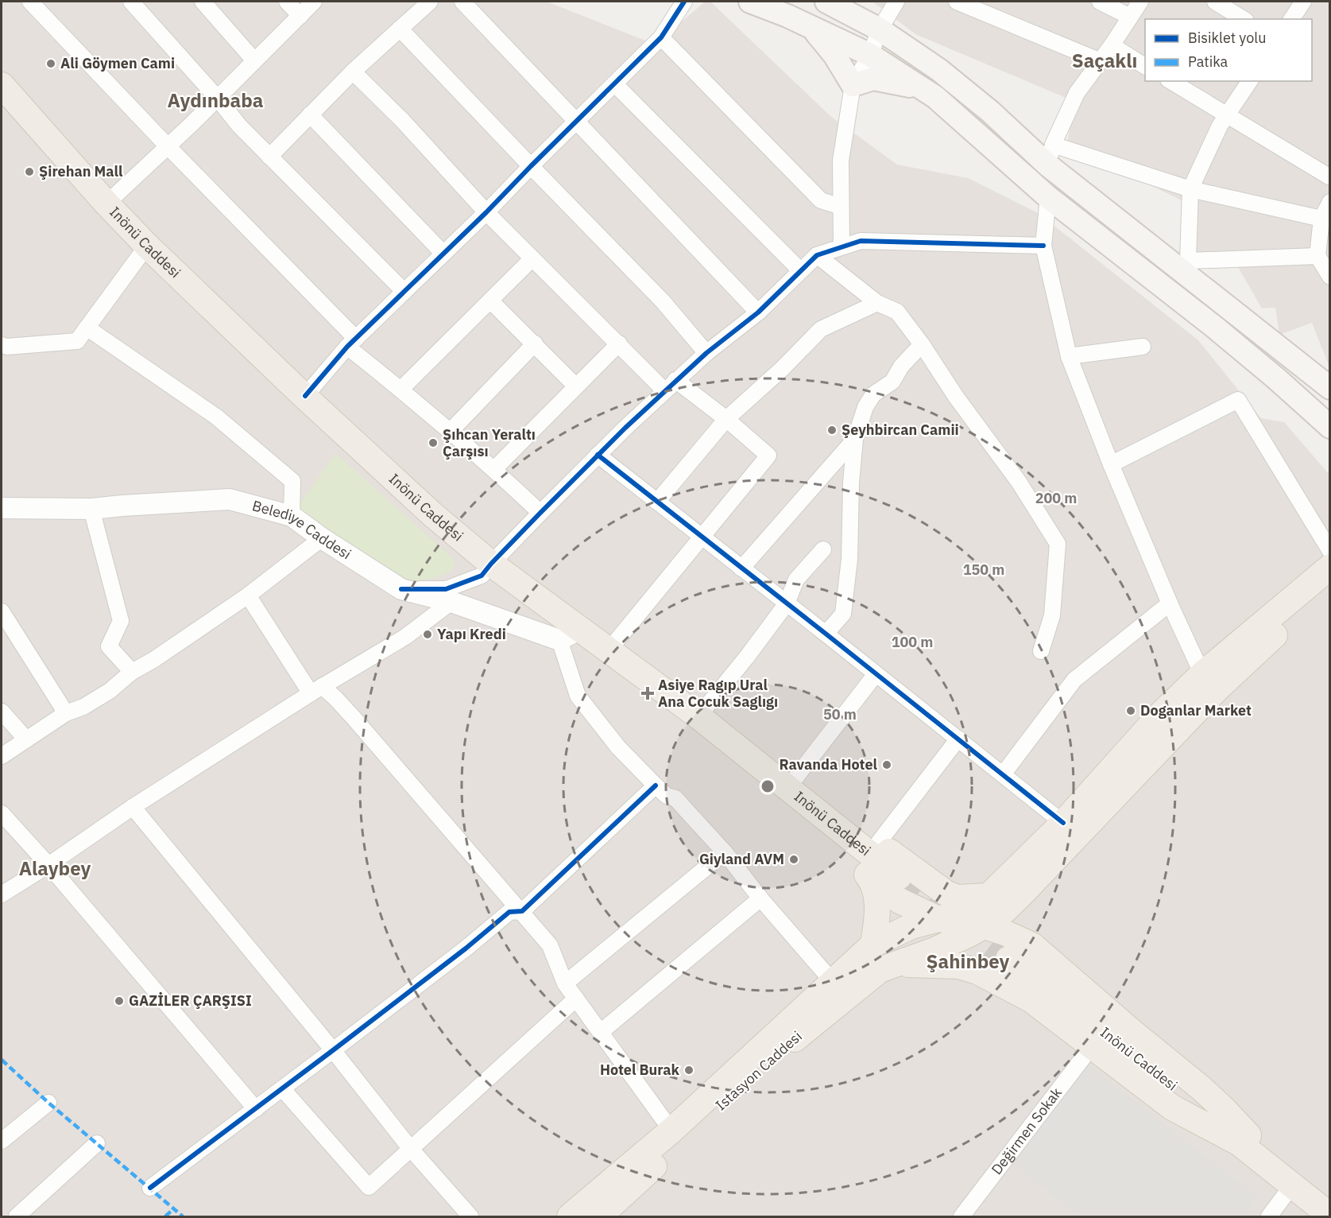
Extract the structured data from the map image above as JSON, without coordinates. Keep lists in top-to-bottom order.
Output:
{
  "streets": {
    "main road": ["Inönü Caddesi", "Istasyon Caddesi"],
    "street": ["Belediye Caddesi", "Değirmen Sokak"]
  },
  "crossings": [
    ["Inönü Caddesi", "Belediye Caddesi"]
  ],
  "districts": [
    "Saçaklı",
    "Aydınbaba",
    "Alaybey",
    "Şahinbey"
  ],
  "places": {
    "other": [
      "Ali Göymen Cami",
      "Şirehan Mall",
      "Şeyhbircan Camii",
      "Şıhcan Yeraltı Çarşısı",
      "Yapı Kredi",
      "Doganlar Market",
      "Ravanda Hotel",
      "Giyland AVM",
      "GAZİLER ÇARŞISI",
      "Hotel Burak"
    ],
    "health": ["Asiye Ragıp Ural Ana Cocuk Saglıgı"]
  },
  "legend": ["Bisiklet yolu", "Patika"],
  "rings": [
    "200 m",
    "150 m",
    "100 m",
    "50 m"
  ]
}
